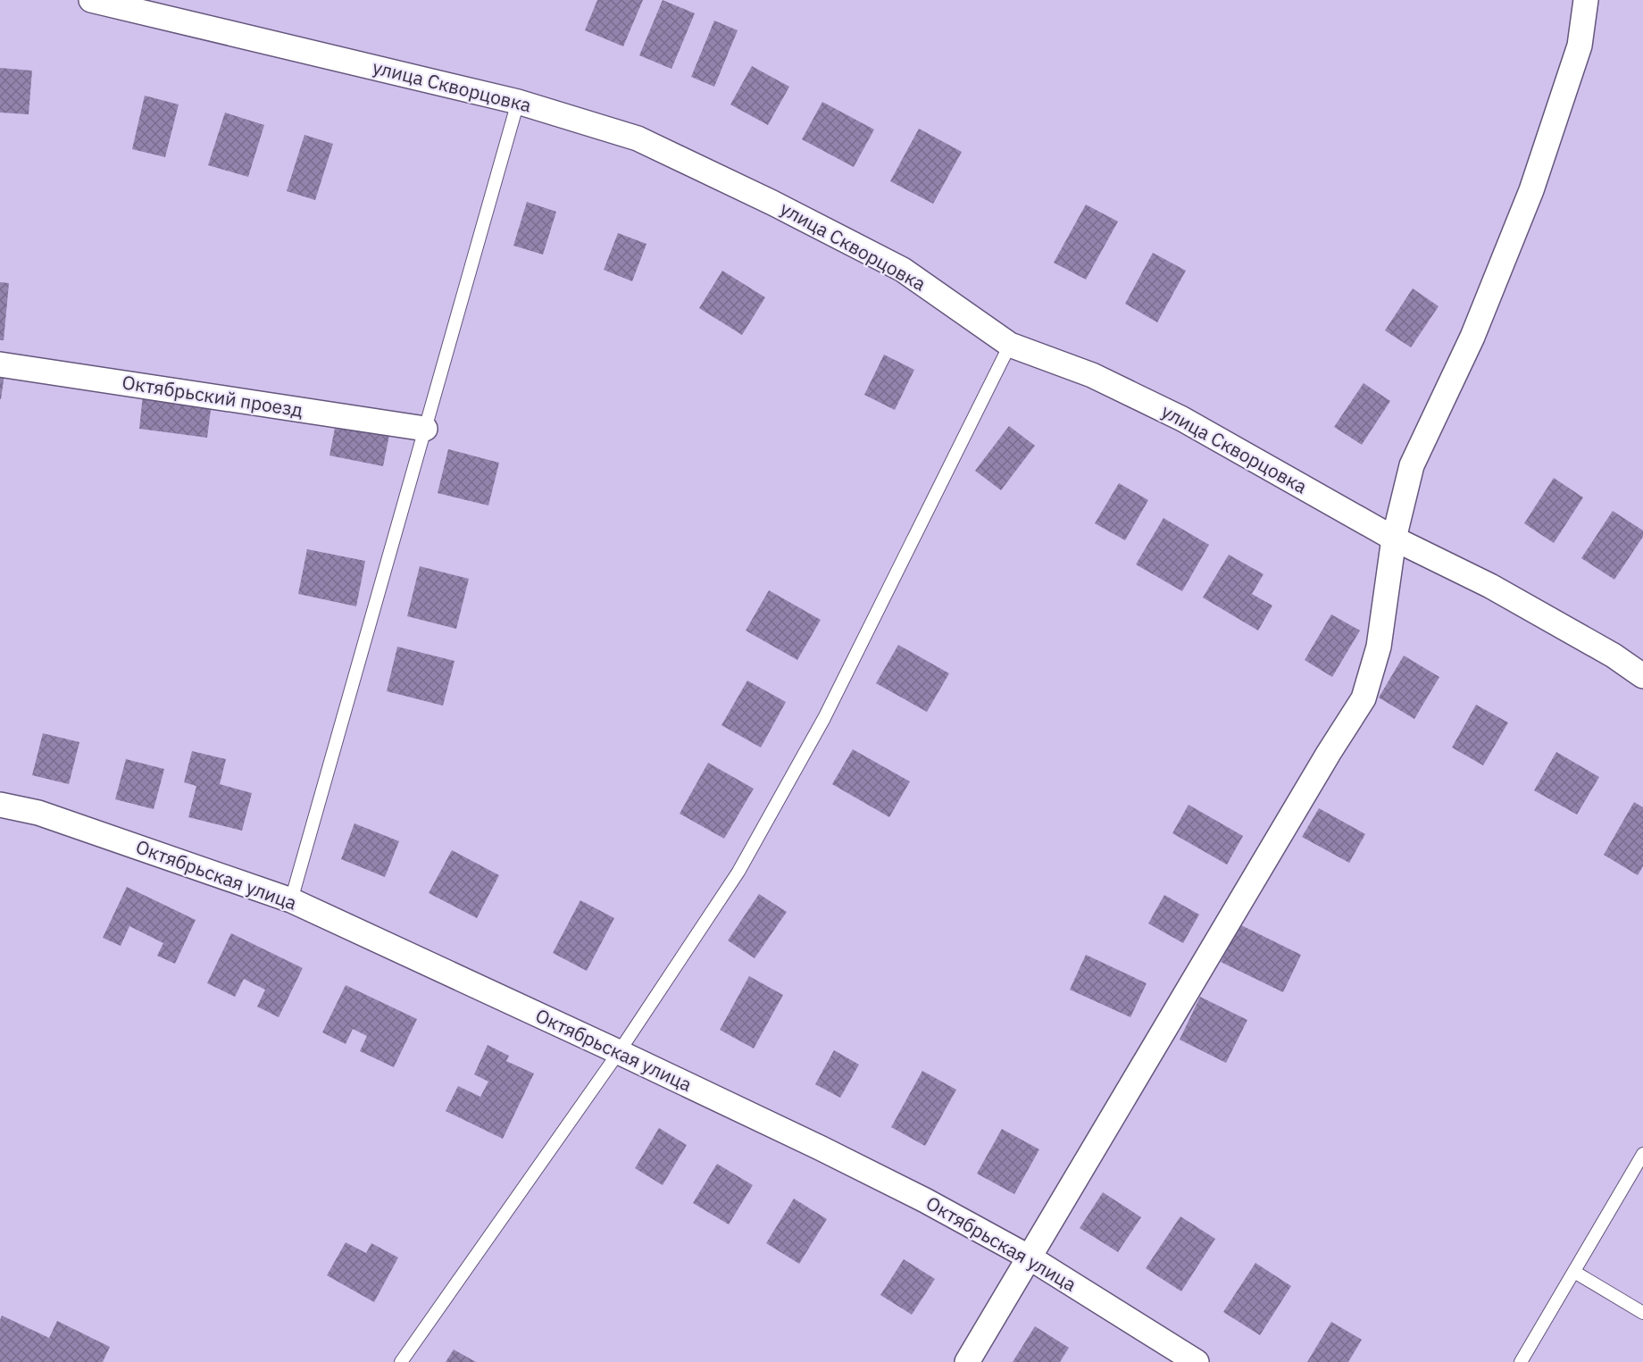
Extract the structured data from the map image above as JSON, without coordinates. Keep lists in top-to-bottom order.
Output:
{
  "streets": {
    "street": ["улица Скворцовка", "Октябрьский проезд", "Октябрьская улица"]
  }
}
